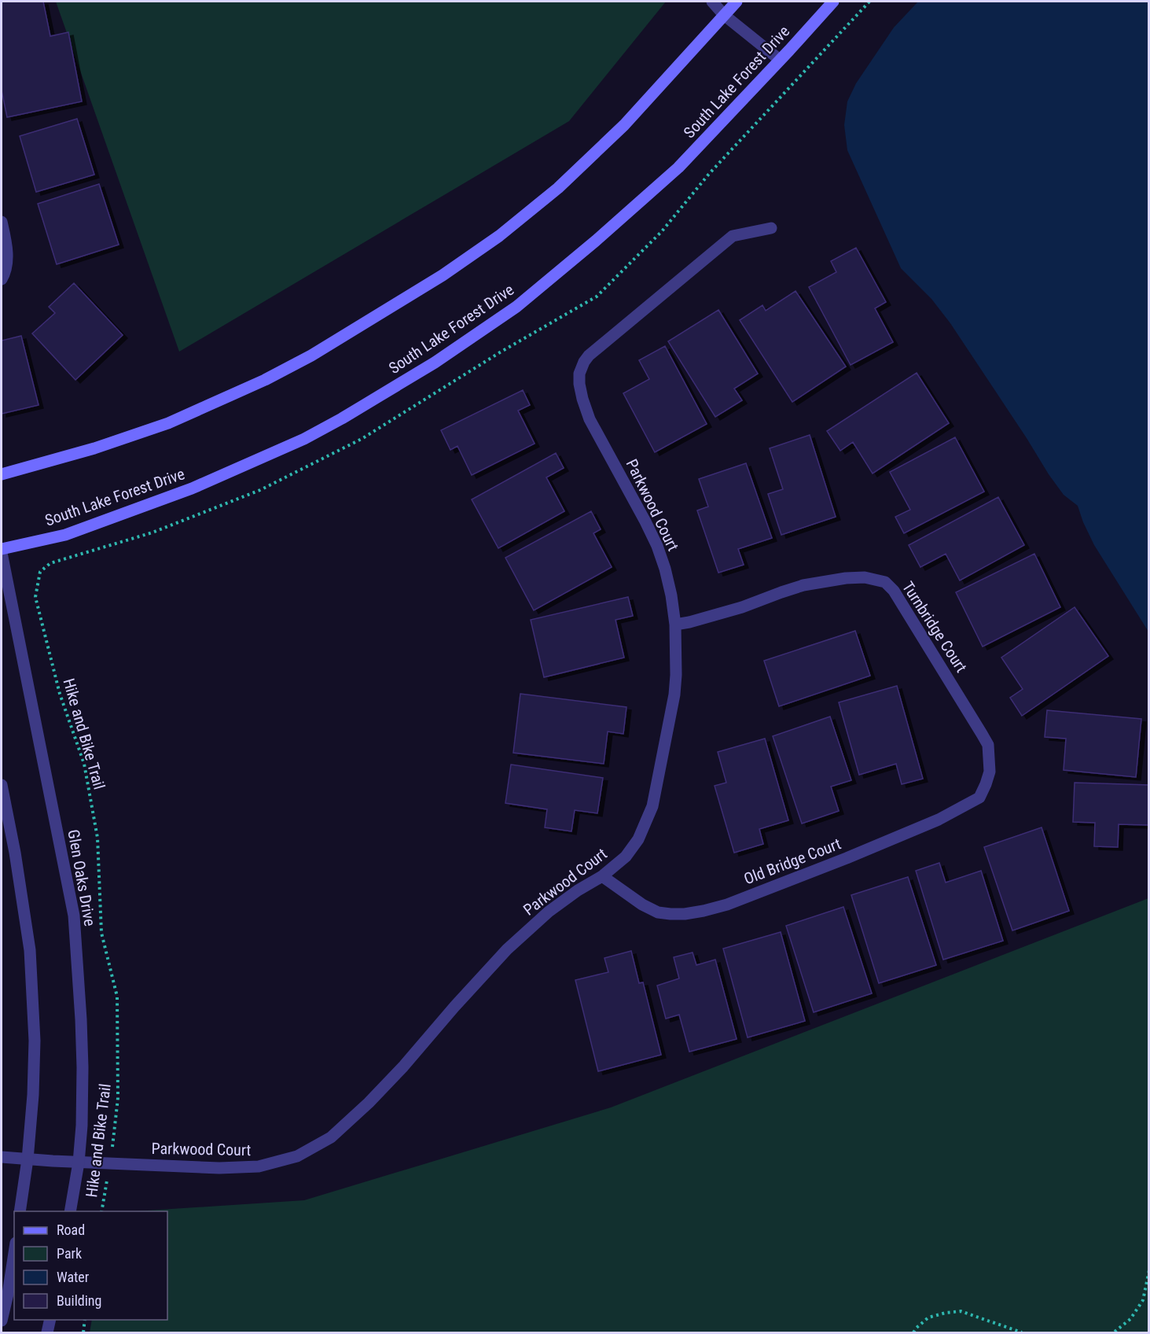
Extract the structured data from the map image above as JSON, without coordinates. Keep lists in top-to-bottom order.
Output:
{
  "streets": {
    "main road": ["South Lake Forest Drive"],
    "street": [
      "Parkwood Court",
      "Turnbridge Court",
      "Old Bridge Court",
      "Glen Oaks Drive"
    ],
    "path": ["Hike and Bike Trail"]
  },
  "crossings": [
    ["Parkwood Court", "Turnbridge Court"],
    ["Parkwood Court", "Hike and Bike Trail"],
    ["Parkwood Court", "Old Bridge Court"],
    ["Parkwood Court", "Glen Oaks Drive"],
    ["Turnbridge Court", "Old Bridge Court"]
  ],
  "legend": [
    "Road",
    "Park",
    "Water",
    "Building"
  ]
}
